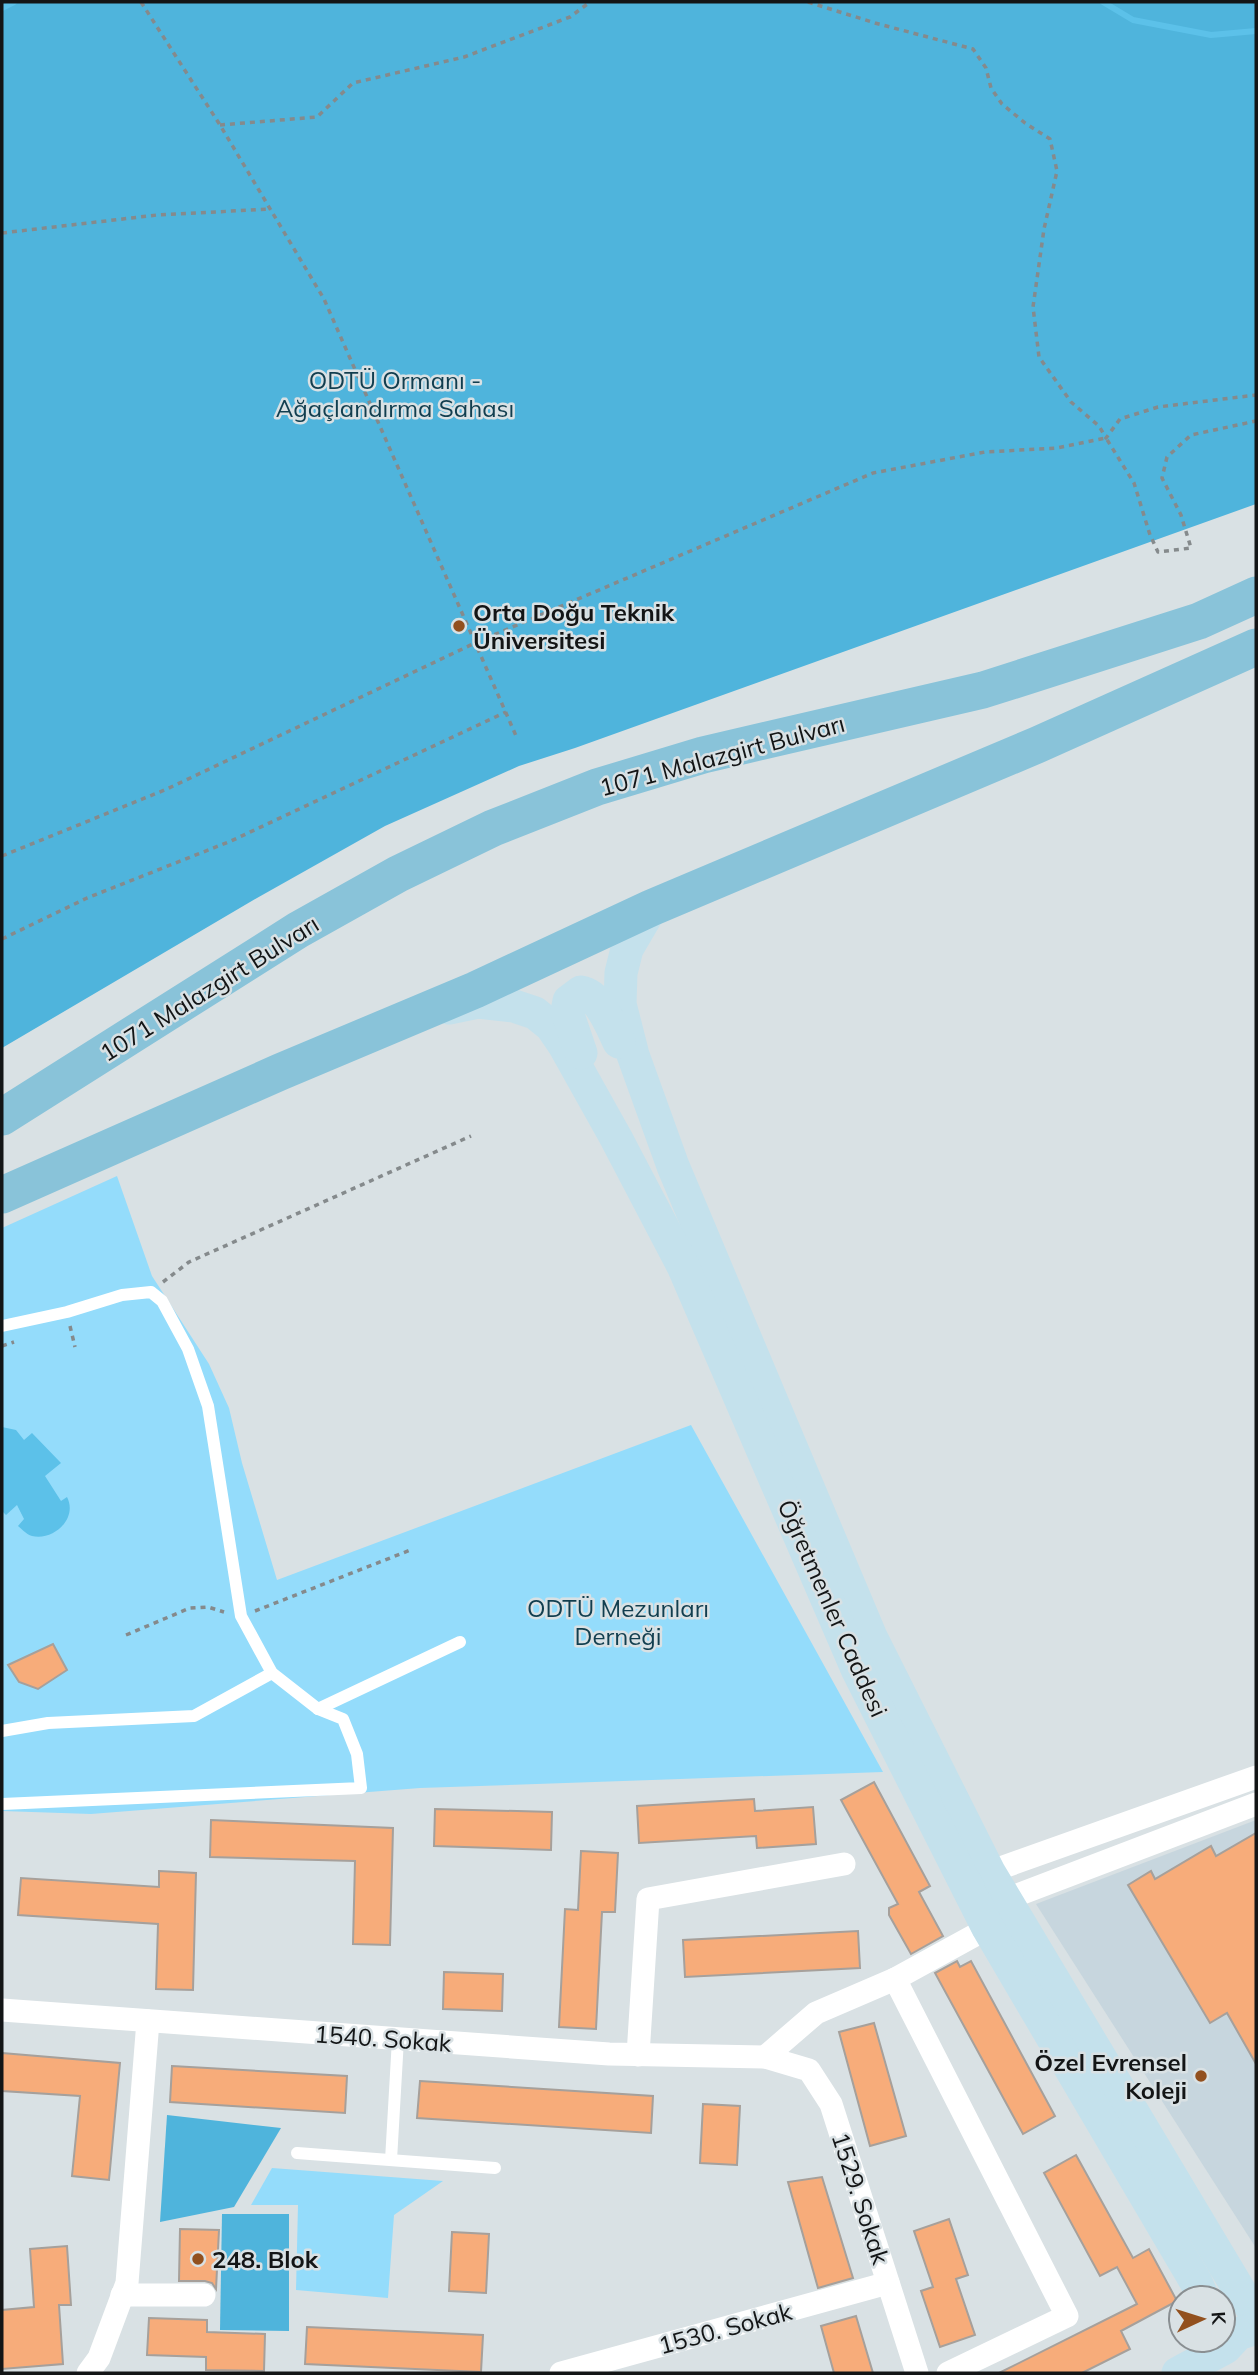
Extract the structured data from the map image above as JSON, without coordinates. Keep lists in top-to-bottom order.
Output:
{
  "streets": {
    "main road": ["1071 Malazgirt Bulvarı", "Öğretmenler Caddesi"],
    "street": ["1540. Sokak", "1529. Sokak", "1530. Sokak"]
  },
  "crossings": [
    ["1540. Sokak", "1529. Sokak"],
    ["1529. Sokak", "1530. Sokak"]
  ],
  "parks": ["ODTÜ Ormanı - Ağaçlandırma Sahası", "ODTÜ Mezunları Derneği"],
  "places": ["Orta Doğu Teknik Üniversitesi", "Özel Evrensel Koleji", "248. Blok"],
  "north": "right"
}
